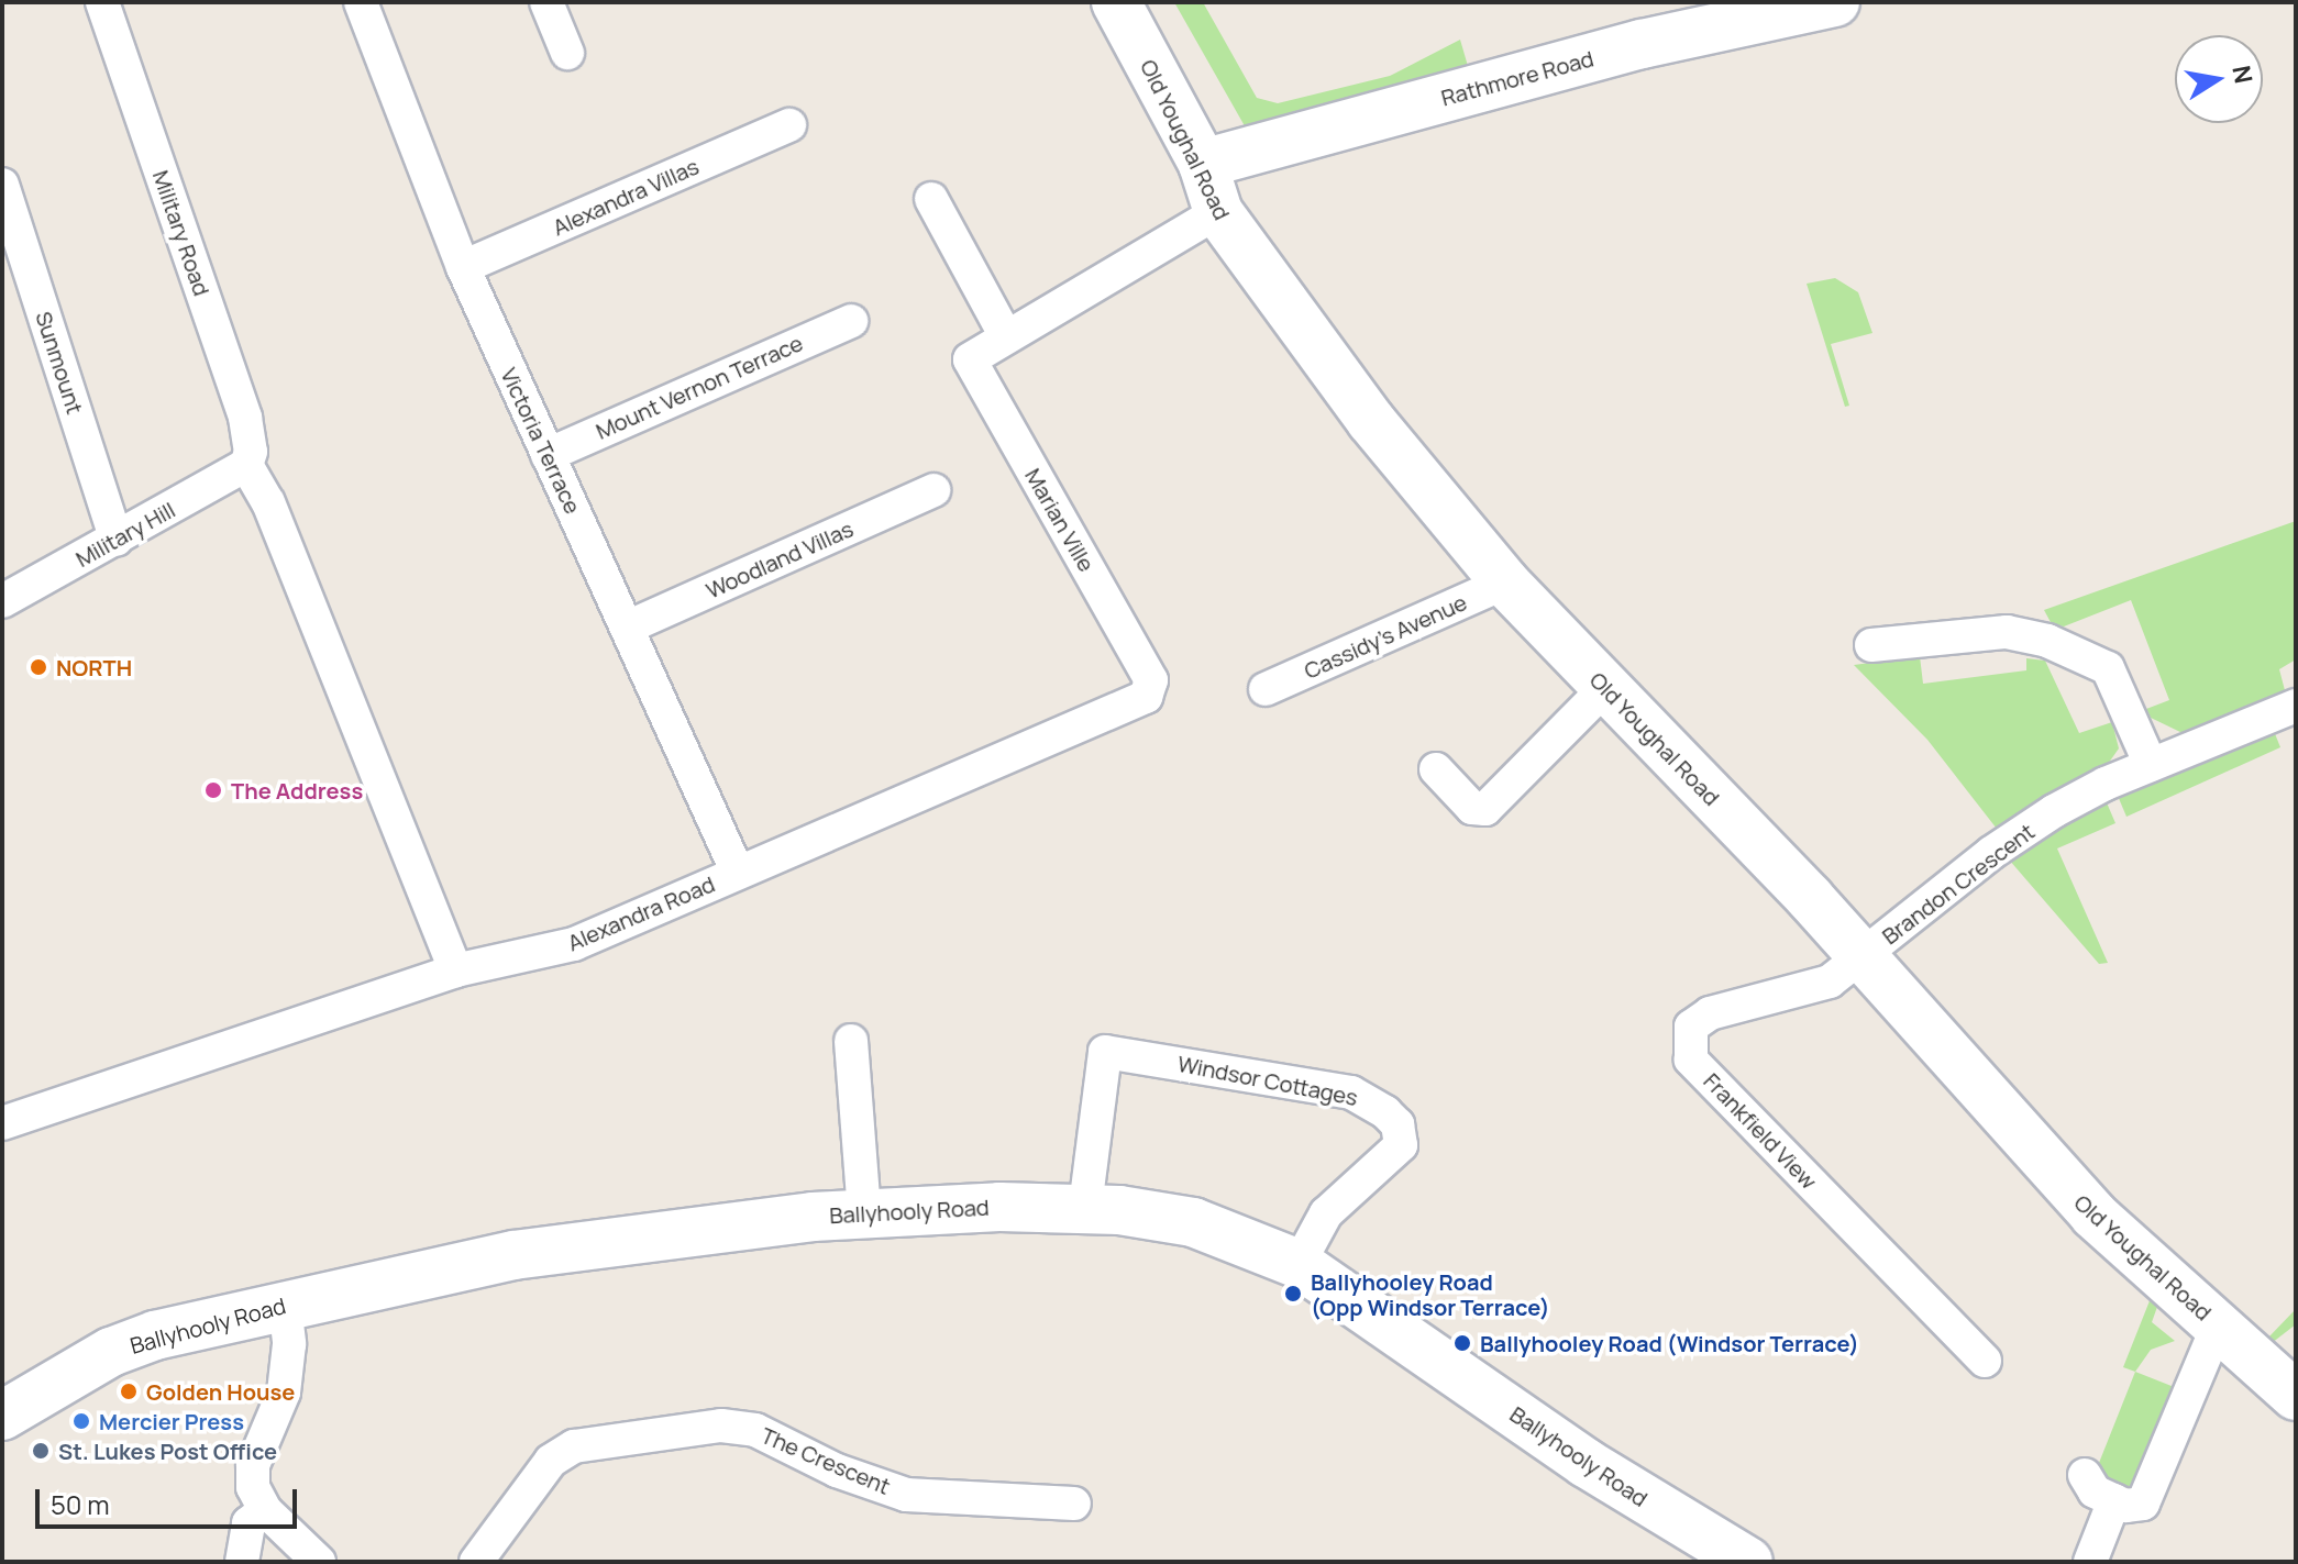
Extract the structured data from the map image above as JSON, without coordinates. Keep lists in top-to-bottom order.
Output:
{
  "streets": {
    "street": [
      "Rathmore Road",
      "Old Youghal Road",
      "Alexandra Villas",
      "Military Road",
      "Sunmount",
      "Mount Vernon Terrace",
      "Victoria Terrace",
      "Marian Ville",
      "Military Hill",
      "Woodland Villas",
      "Cassidy's Avenue",
      "Brandon Crescent",
      "Alexandra Road",
      "Windsor Cottages",
      "Frankfield View",
      "Ballyhooly Road",
      "The Crescent"
    ]
  },
  "crossings": [
    ["Rathmore Road", "Old Youghal Road"],
    ["Old Youghal Road", "Cassidy's Avenue"],
    ["Old Youghal Road", "Brandon Crescent"],
    ["Old Youghal Road", "Frankfield View"],
    ["Alexandra Villas", "Victoria Terrace"],
    ["Military Road", "Military Hill"],
    ["Sunmount", "Military Hill"],
    ["Mount Vernon Terrace", "Victoria Terrace"],
    ["Victoria Terrace", "Woodland Villas"],
    ["Victoria Terrace", "Alexandra Road"],
    ["Marian Ville", "Alexandra Road"],
    ["Brandon Crescent", "Frankfield View"],
    ["Windsor Cottages", "Ballyhooly Road"]
  ],
  "places": [
    "NORTH",
    "The Address",
    "Ballyhooley Road (Opp Windsor Terrace)",
    "Ballyhooley Road (Windsor Terrace)",
    "Golden House",
    "Mercier Press",
    "St. Lukes Post Office"
  ],
  "scale_bar": "50 m",
  "north": "right"
}
